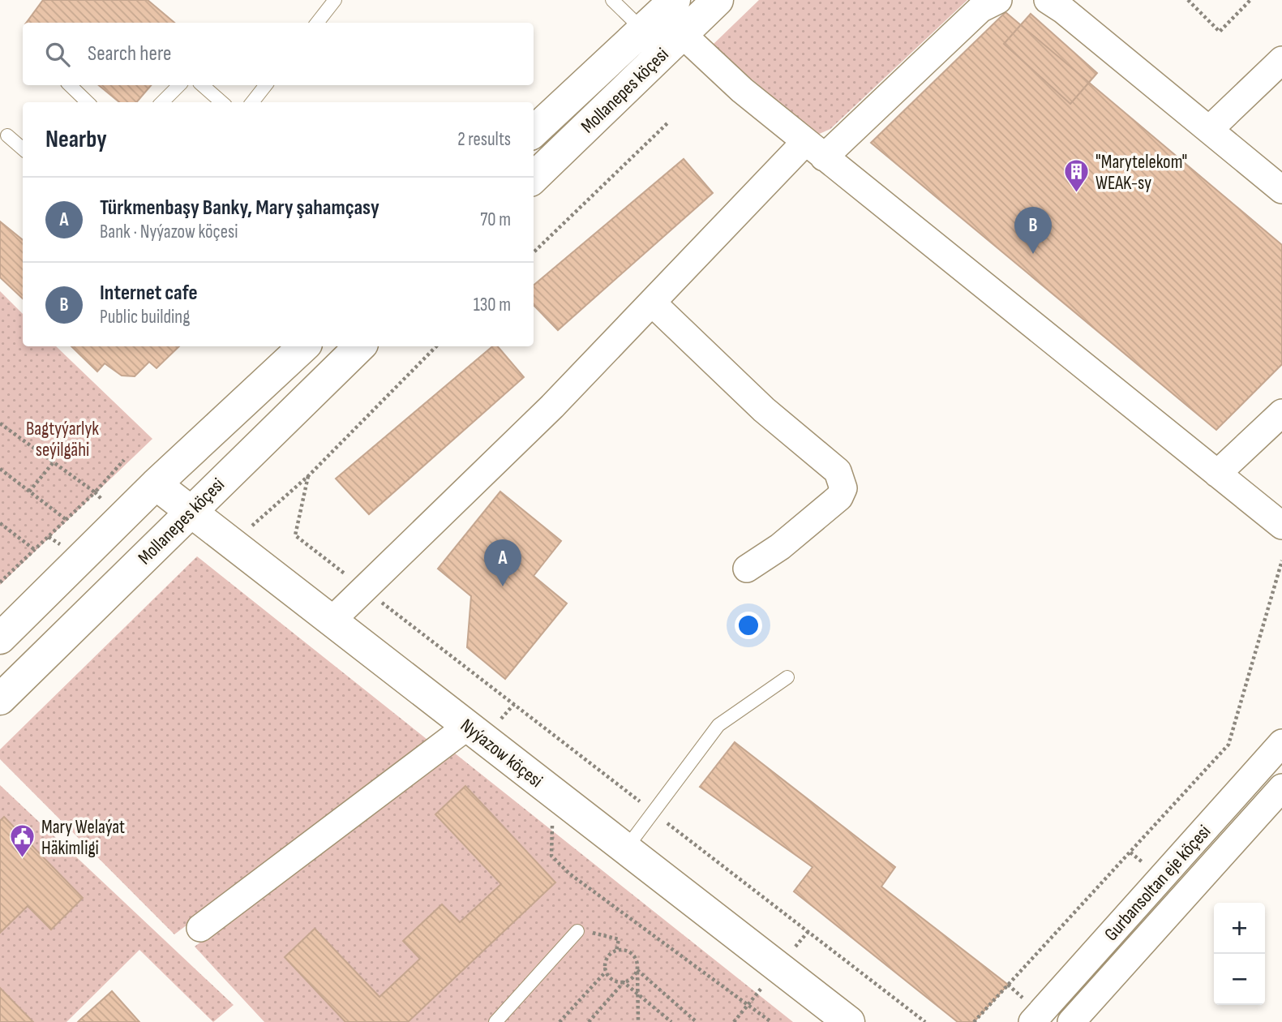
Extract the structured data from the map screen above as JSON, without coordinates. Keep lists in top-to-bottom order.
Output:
{
  "streets": {
    "street": ["Mollanepes köçesi", "Nyýazow köçesi", "Gurbansoltan eje köçesi"]
  },
  "crossings": [
    ["Mollanepes köçesi", "Nyýazow köçesi"]
  ],
  "parks": ["Bagtyýarlyk seýilgähi"],
  "places": {
    "building": ["\"Marytelekom\" WEAK-sy"],
    "public building": ["Mary Welaýat Häkimligi"]
  },
  "page": {
    "search": "Search here",
    "heading": ["Nearby", "2 results"],
    "list": [
      {
        "mark": "A",
        "name": "Türkmenbaşy Banky, Mary şahamçasy",
        "note": "Bank · Nyýazow köçesi",
        "value": "70 m"
      },
      {
        "mark": "B",
        "name": "Internet cafe",
        "note": "Public building",
        "value": "130 m"
      }
    ],
    "pins": ["B", "A"],
    "map_buttons": ["+", "−"]
  }
}
